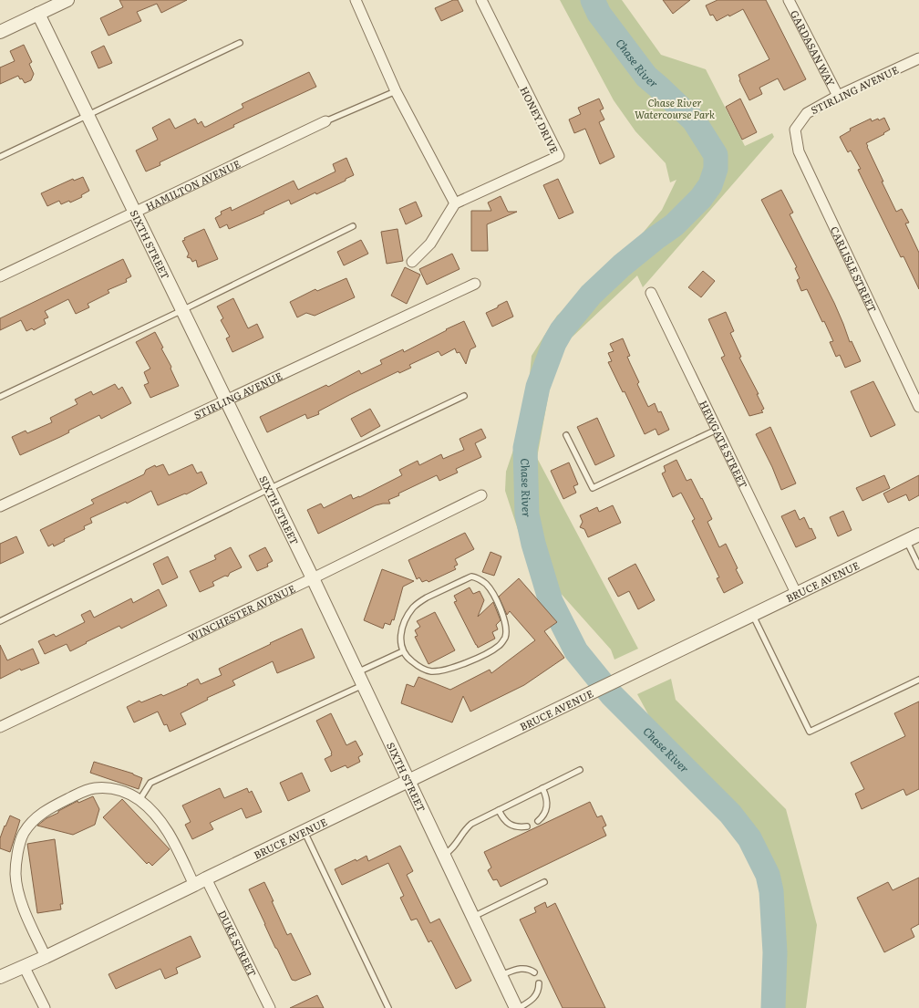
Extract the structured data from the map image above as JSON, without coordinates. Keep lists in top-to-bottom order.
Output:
{
  "streets": {
    "street": [
      "GARDASAN WAY",
      "STIRLING AVENUE",
      "HONEY DRIVE",
      "HAMILTON AVENUE",
      "SIXTH STREET",
      "CARLISLE STREET",
      "HEWGATE STREET",
      "BRUCE AVENUE",
      "WINCHESTER AVENUE",
      "DUKE STREET"
    ]
  },
  "crossings": [
    ["GARDASAN WAY", "STIRLING AVENUE"],
    ["STIRLING AVENUE", "SIXTH STREET"],
    ["STIRLING AVENUE", "CARLISLE STREET"],
    ["HAMILTON AVENUE", "SIXTH STREET"],
    ["SIXTH STREET", "BRUCE AVENUE"],
    ["SIXTH STREET", "WINCHESTER AVENUE"],
    ["HEWGATE STREET", "BRUCE AVENUE"],
    ["BRUCE AVENUE", "DUKE STREET"]
  ],
  "water": ["Chase River"],
  "parks": ["Chase River Watercourse Park"]
}
